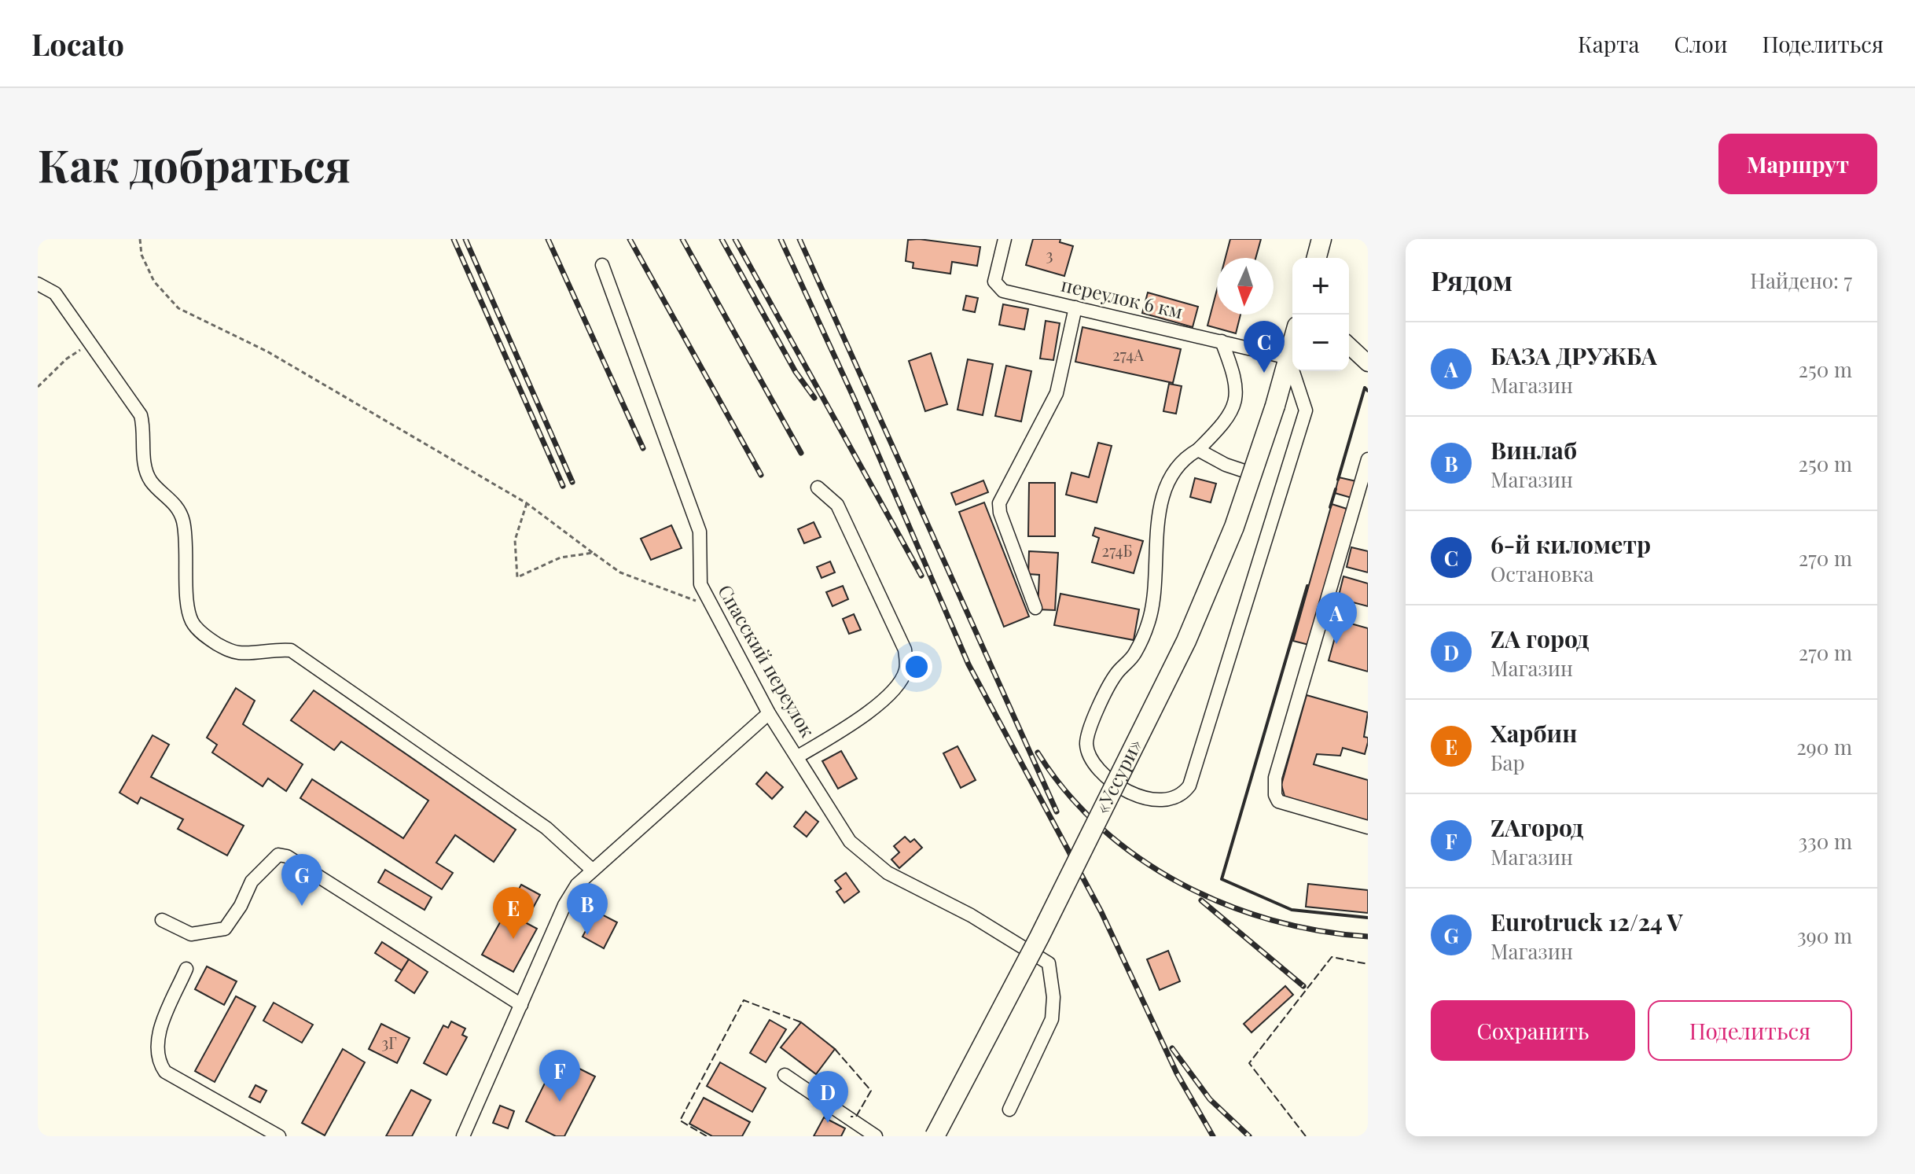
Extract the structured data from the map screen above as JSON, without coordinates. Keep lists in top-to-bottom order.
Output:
{
  "streets": {
    "highway": ["«Уссури»"],
    "street": ["переулок 6 км", "Спасский переулок"]
  },
  "crossings": [
    ["переулок 6 км", "«Уссури»"]
  ],
  "house_numbers": [
    "3",
    "274А",
    "274Б",
    "3Г"
  ],
  "north": "bottom",
  "page": {
    "header": "Locato",
    "nav": ["Карта", "Слои", "Поделиться"],
    "buttons": [
      "Маршрут",
      ["Сохранить", "Поделиться"]
    ],
    "title": "Как добраться",
    "heading": ["Рядом", "Найдено: 7"],
    "map_buttons": ["+", "−"],
    "pins": [
      "C",
      "A",
      "G",
      "B",
      "E",
      "F",
      "D"
    ],
    "list": [
      {
        "mark": "A",
        "name": "БАЗА ДРУЖБА",
        "note": "Магазин",
        "value": "250 m"
      },
      {
        "mark": "B",
        "name": "Винлаб",
        "note": "Магазин",
        "value": "250 m"
      },
      {
        "mark": "C",
        "name": "6-й километр",
        "note": "Остановка",
        "value": "270 m"
      },
      {
        "mark": "D",
        "name": "ZA город",
        "note": "Магазин",
        "value": "270 m"
      },
      {
        "mark": "E",
        "name": "Харбин",
        "note": "Бар",
        "value": "290 m"
      },
      {
        "mark": "F",
        "name": "ZAгород",
        "note": "Магазин",
        "value": "330 m"
      },
      {
        "mark": "G",
        "name": "Eurotruck 12/24 V",
        "note": "Магазин",
        "value": "390 m"
      }
    ]
  }
}
